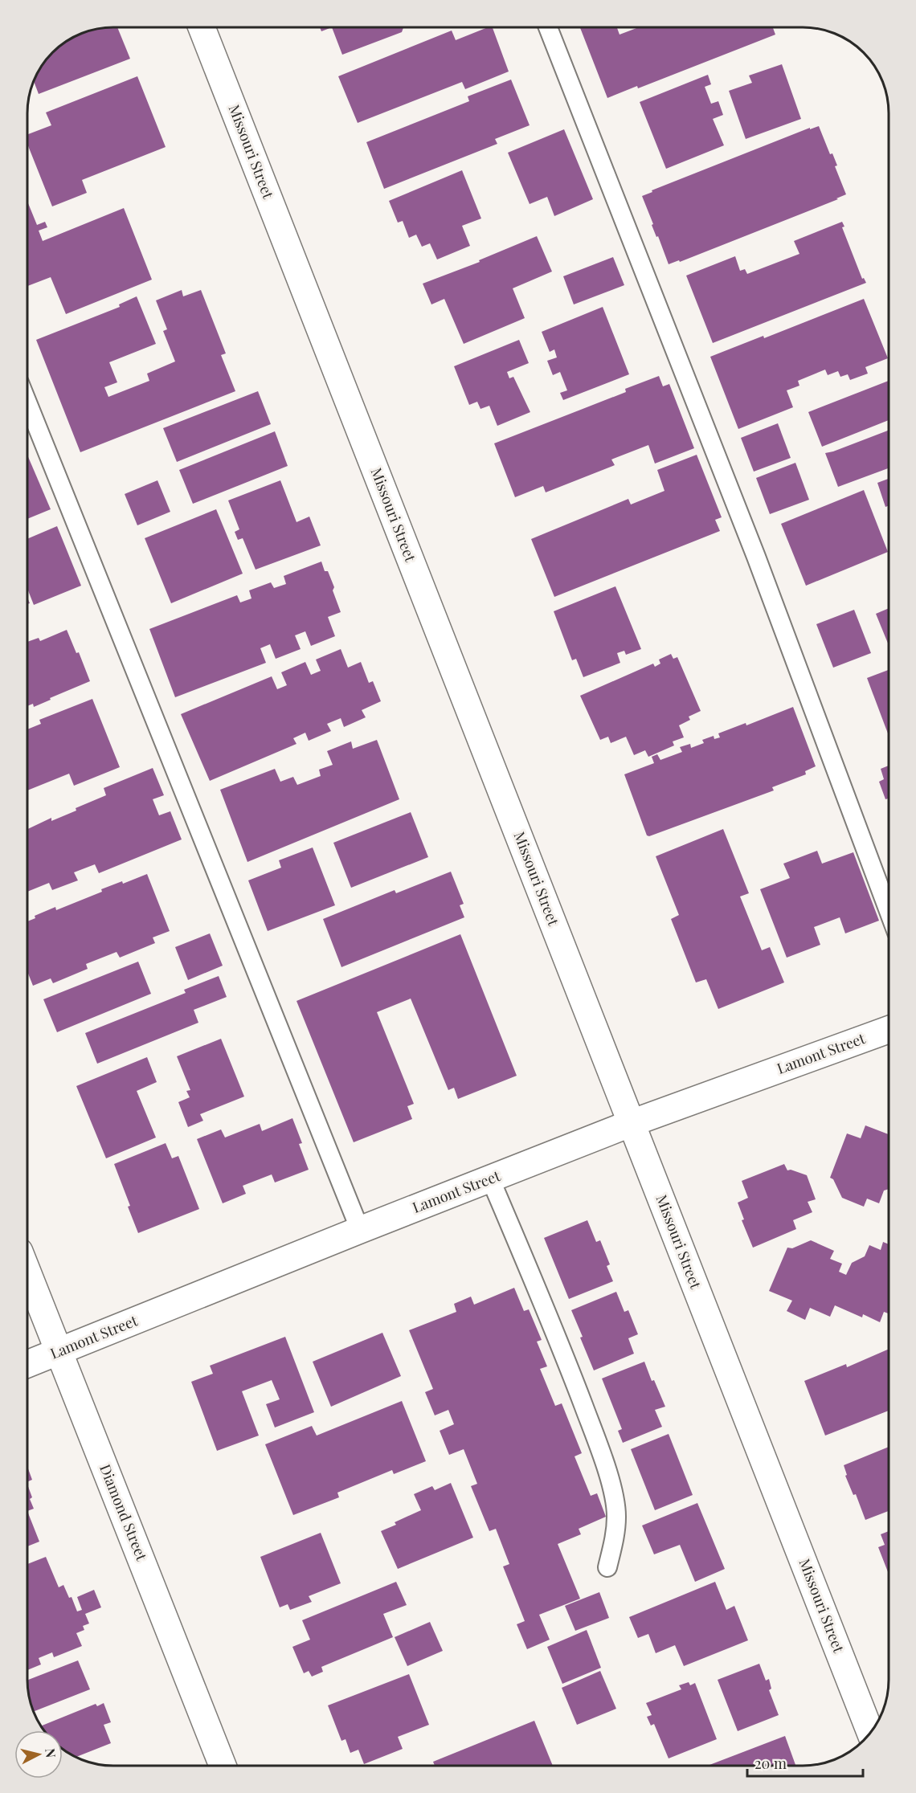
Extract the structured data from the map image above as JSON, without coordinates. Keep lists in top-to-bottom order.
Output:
{
  "streets": {
    "street": ["Missouri Street", "Lamont Street", "Diamond Street"]
  },
  "crossings": [
    ["Missouri Street", "Lamont Street"],
    ["Lamont Street", "Diamond Street"]
  ],
  "scale_bar": "20 m",
  "north": "right"
}
